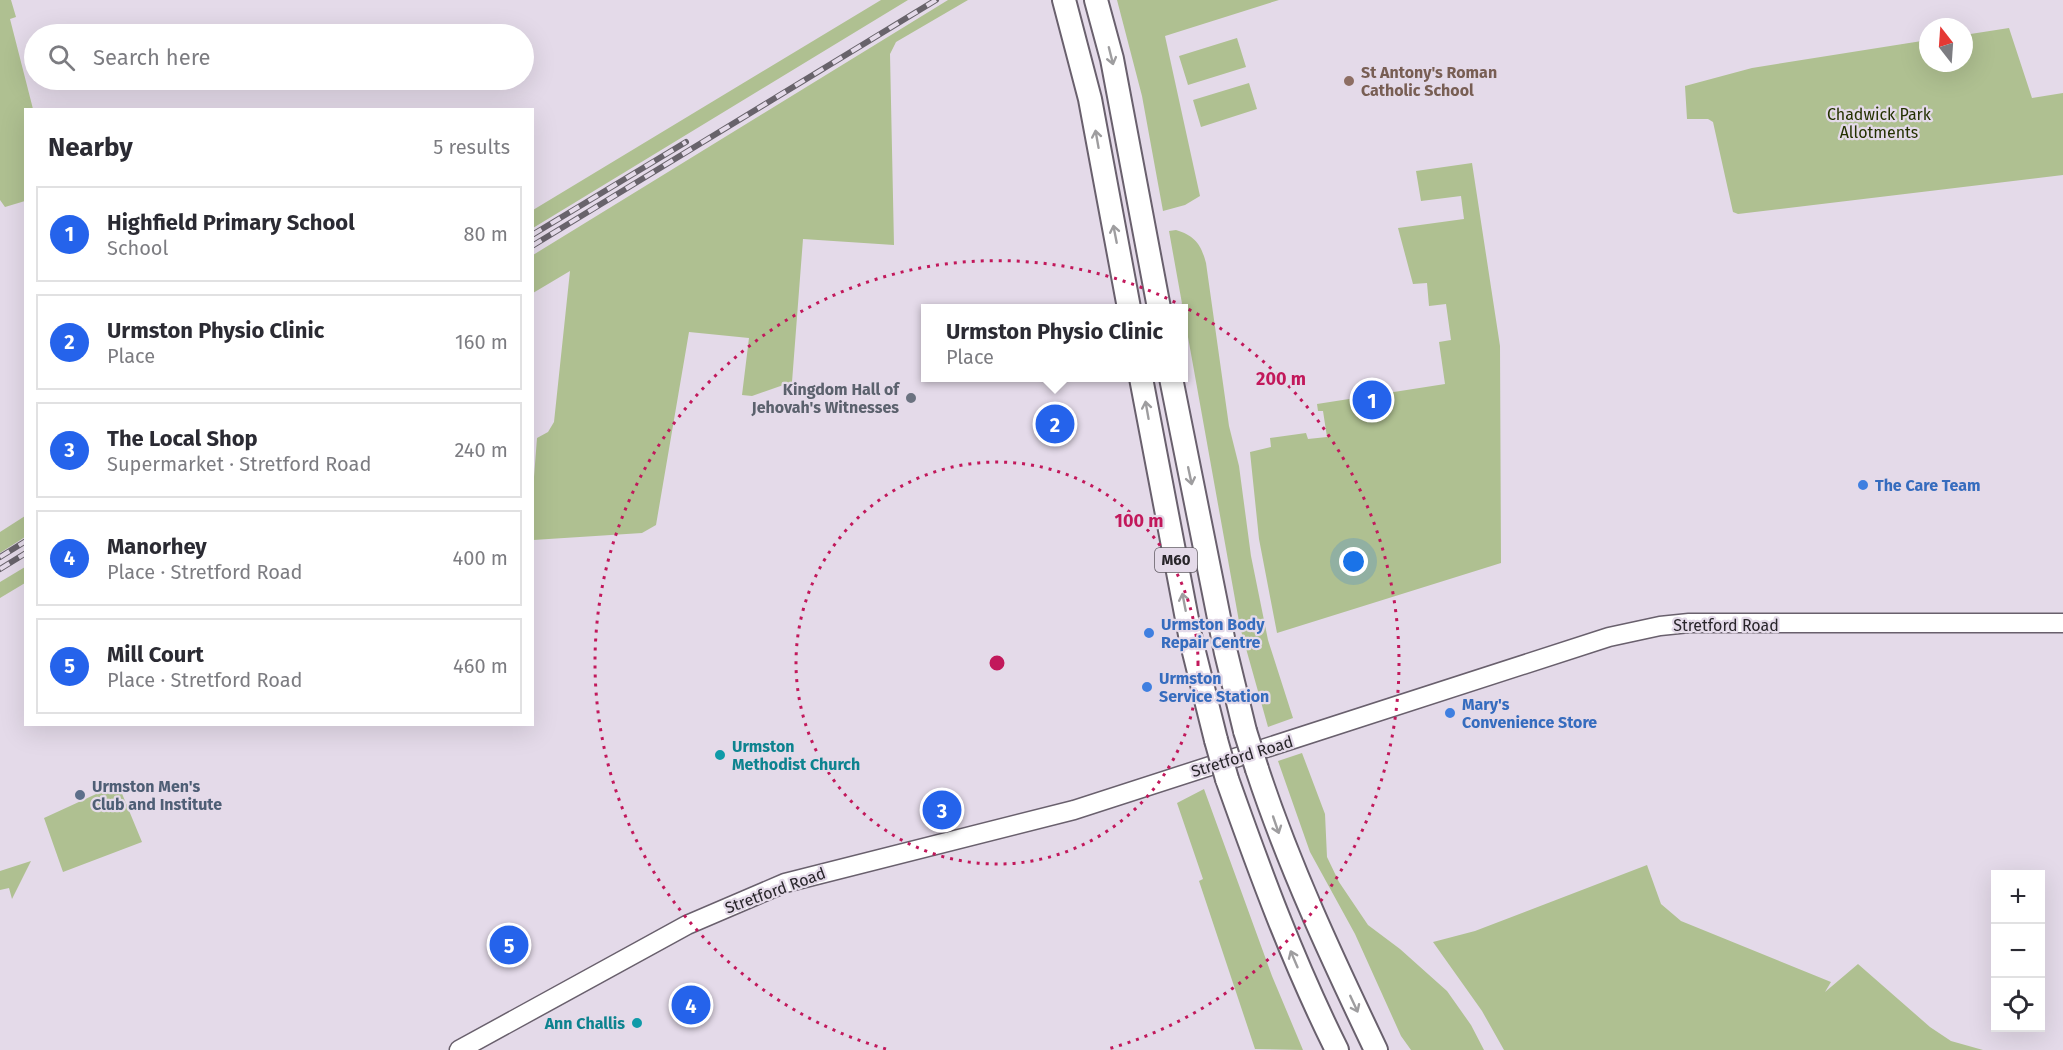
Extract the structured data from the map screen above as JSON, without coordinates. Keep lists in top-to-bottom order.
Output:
{
  "streets": {
    "highway": ["M60"],
    "main road": ["Stretford Road"]
  },
  "parks": ["Chadwick Park Allotments"],
  "places": [
    "St Antony's Roman Catholic School",
    "Kingdom Hall of Jehovah's Witnesses",
    "The Care Team",
    "Urmston Body Repair Centre",
    "Urmston Service Station",
    "Mary's Convenience Store",
    "Urmston Methodist Church",
    "Urmston Men's Club and Institute",
    "Ann Challis"
  ],
  "north": "top",
  "page": {
    "search": "Search here",
    "heading": ["Nearby", "5 results"],
    "list": [
      {
        "mark": "1",
        "name": "Highfield Primary School",
        "note": "School",
        "value": "80 m"
      },
      {
        "mark": "2",
        "name": "Urmston Physio Clinic",
        "note": "Place",
        "value": "160 m"
      },
      {
        "mark": "3",
        "name": "The Local Shop",
        "note": "Supermarket · Stretford Road",
        "value": "240 m"
      },
      {
        "mark": "4",
        "name": "Manorhey",
        "note": "Place · Stretford Road",
        "value": "400 m"
      },
      {
        "mark": "5",
        "name": "Mill Court",
        "note": "Place · Stretford Road",
        "value": "460 m"
      }
    ],
    "popup": ["Urmston Physio Clinic", "Place"],
    "pins": [
      "1",
      "2",
      "3",
      "5",
      "4"
    ],
    "map_buttons": ["+", "−"]
  },
  "rings": ["200 m", "100 m"]
}
